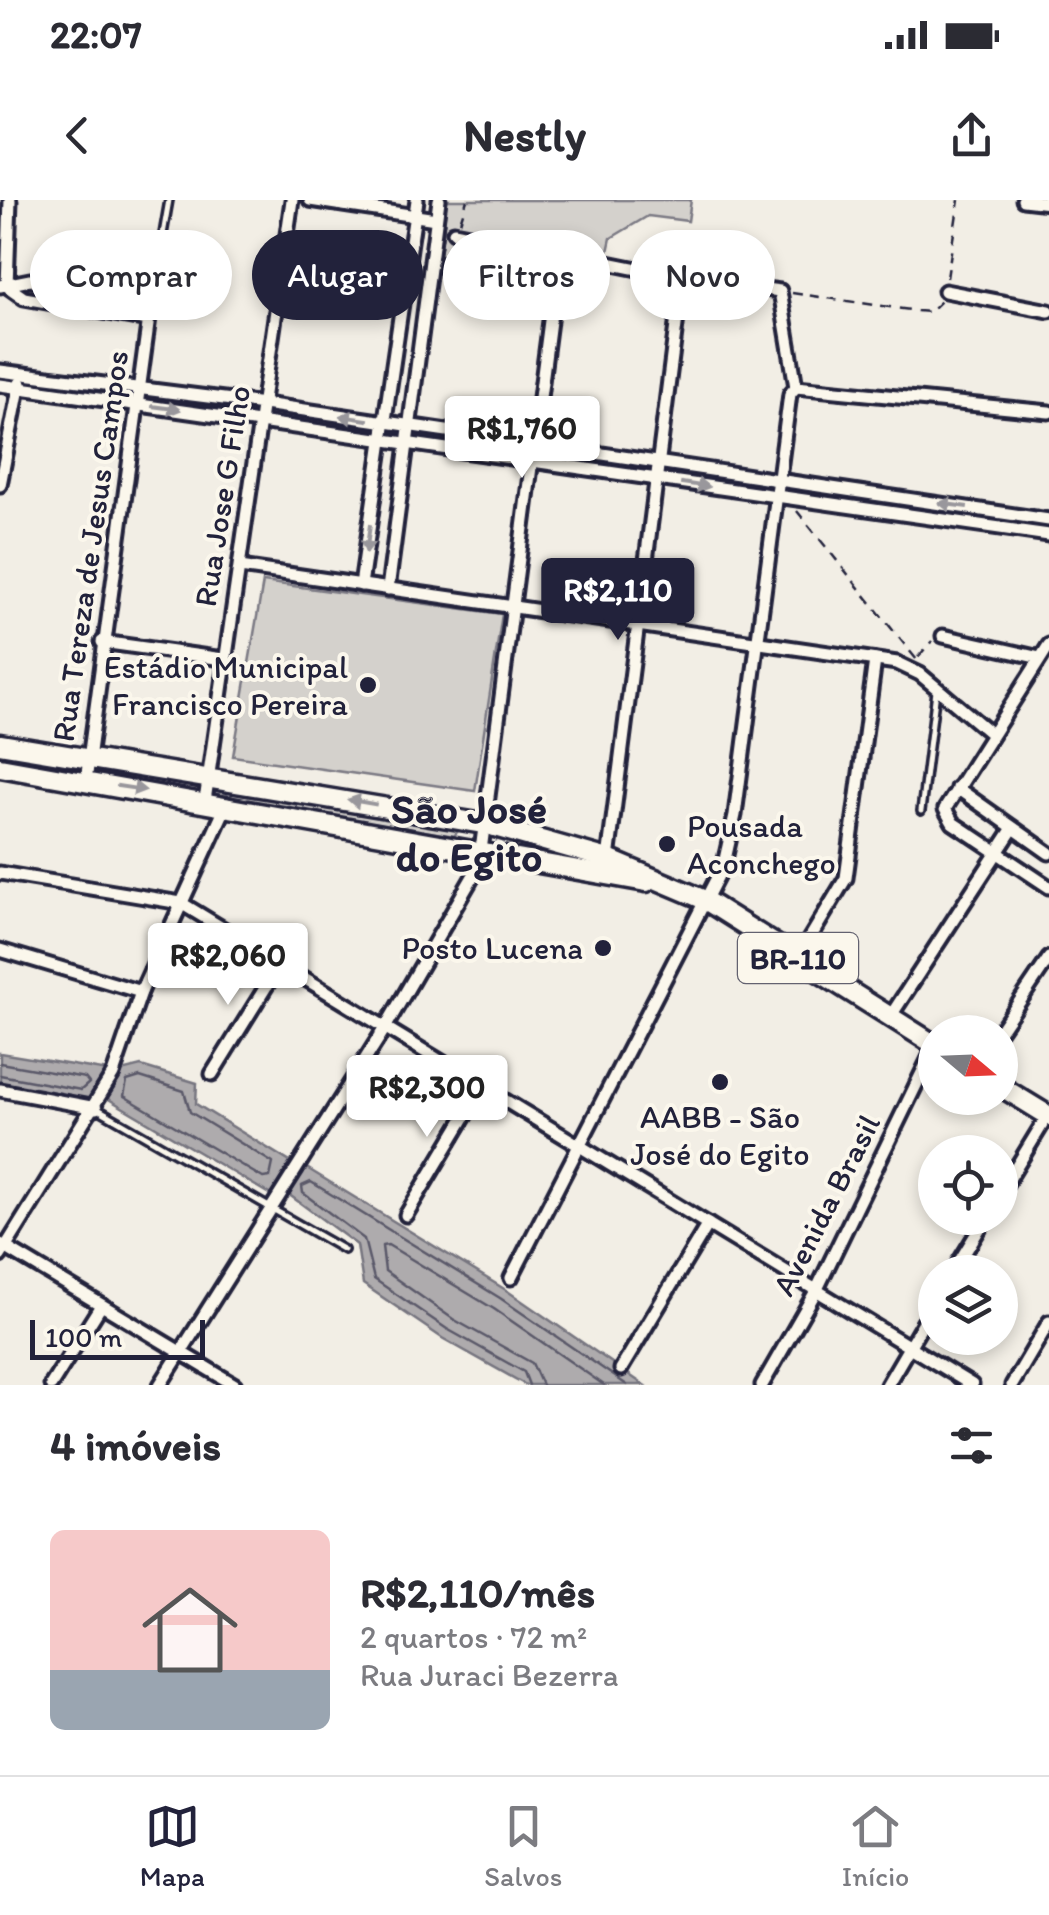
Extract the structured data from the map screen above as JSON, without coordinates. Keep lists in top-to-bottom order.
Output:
{
  "streets": {
    "main road": ["BR-110"],
    "street": ["Rua Jose G Filho", "Rua Tereza de Jesus Campos", "Avenida Brasil"]
  },
  "crossings": [
    ["Rua Jose G Filho", "BR-110"],
    ["Rua Tereza de Jesus Campos", "BR-110"]
  ],
  "districts": ["São José do Egito"],
  "places": [
    "Estádio Municipal Francisco Pereira",
    "Pousada Aconchego",
    "Posto Lucena",
    "AABB - São José do Egito"
  ],
  "scale_bar": "100 m",
  "north": "right",
  "page": {
    "status": "22:07",
    "header": "Nestly",
    "chip": [
      "Comprar",
      "Alugar",
      "Filtros",
      "Novo"
    ],
    "price": [
      "R$1,760",
      "R$2,110",
      "R$2,060",
      "R$2,300"
    ],
    "scale": "100 m",
    "heading": "4 imóveis",
    "list": [
      {
        "name": "R$2,110/mês",
        "note": "2 quartos · 72 m² · Rua Juraci Bezerra"
      }
    ],
    "tabs": ["Mapa", "Salvos", "Início"]
  }
}
